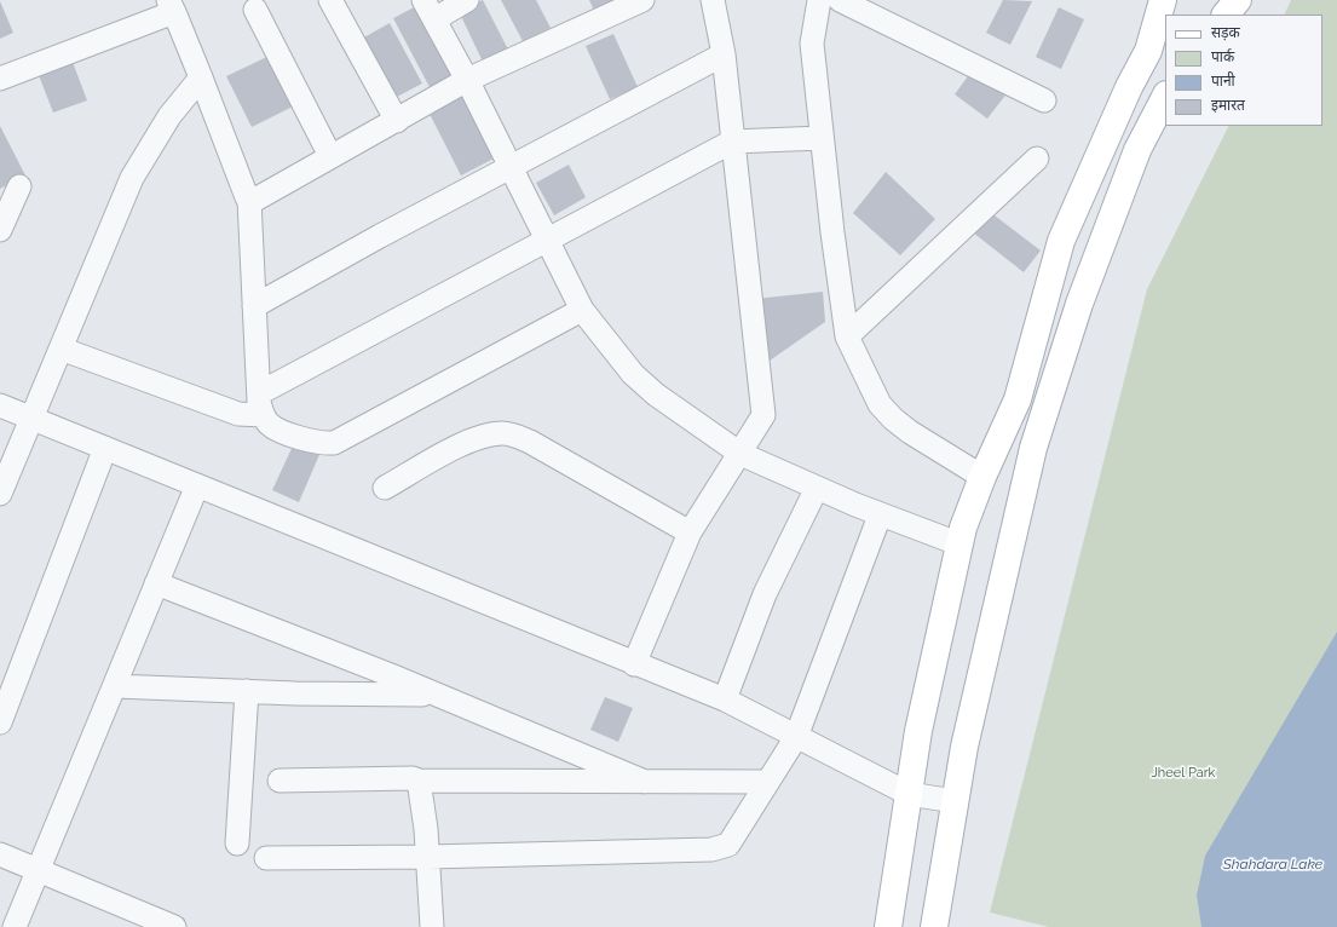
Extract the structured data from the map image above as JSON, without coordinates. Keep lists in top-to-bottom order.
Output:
{
  "water": ["Shahdara Lake"],
  "parks": ["Jheel Park"],
  "legend": [
    "सड़क",
    "पार्क",
    "पानी",
    "इमारत"
  ]
}
